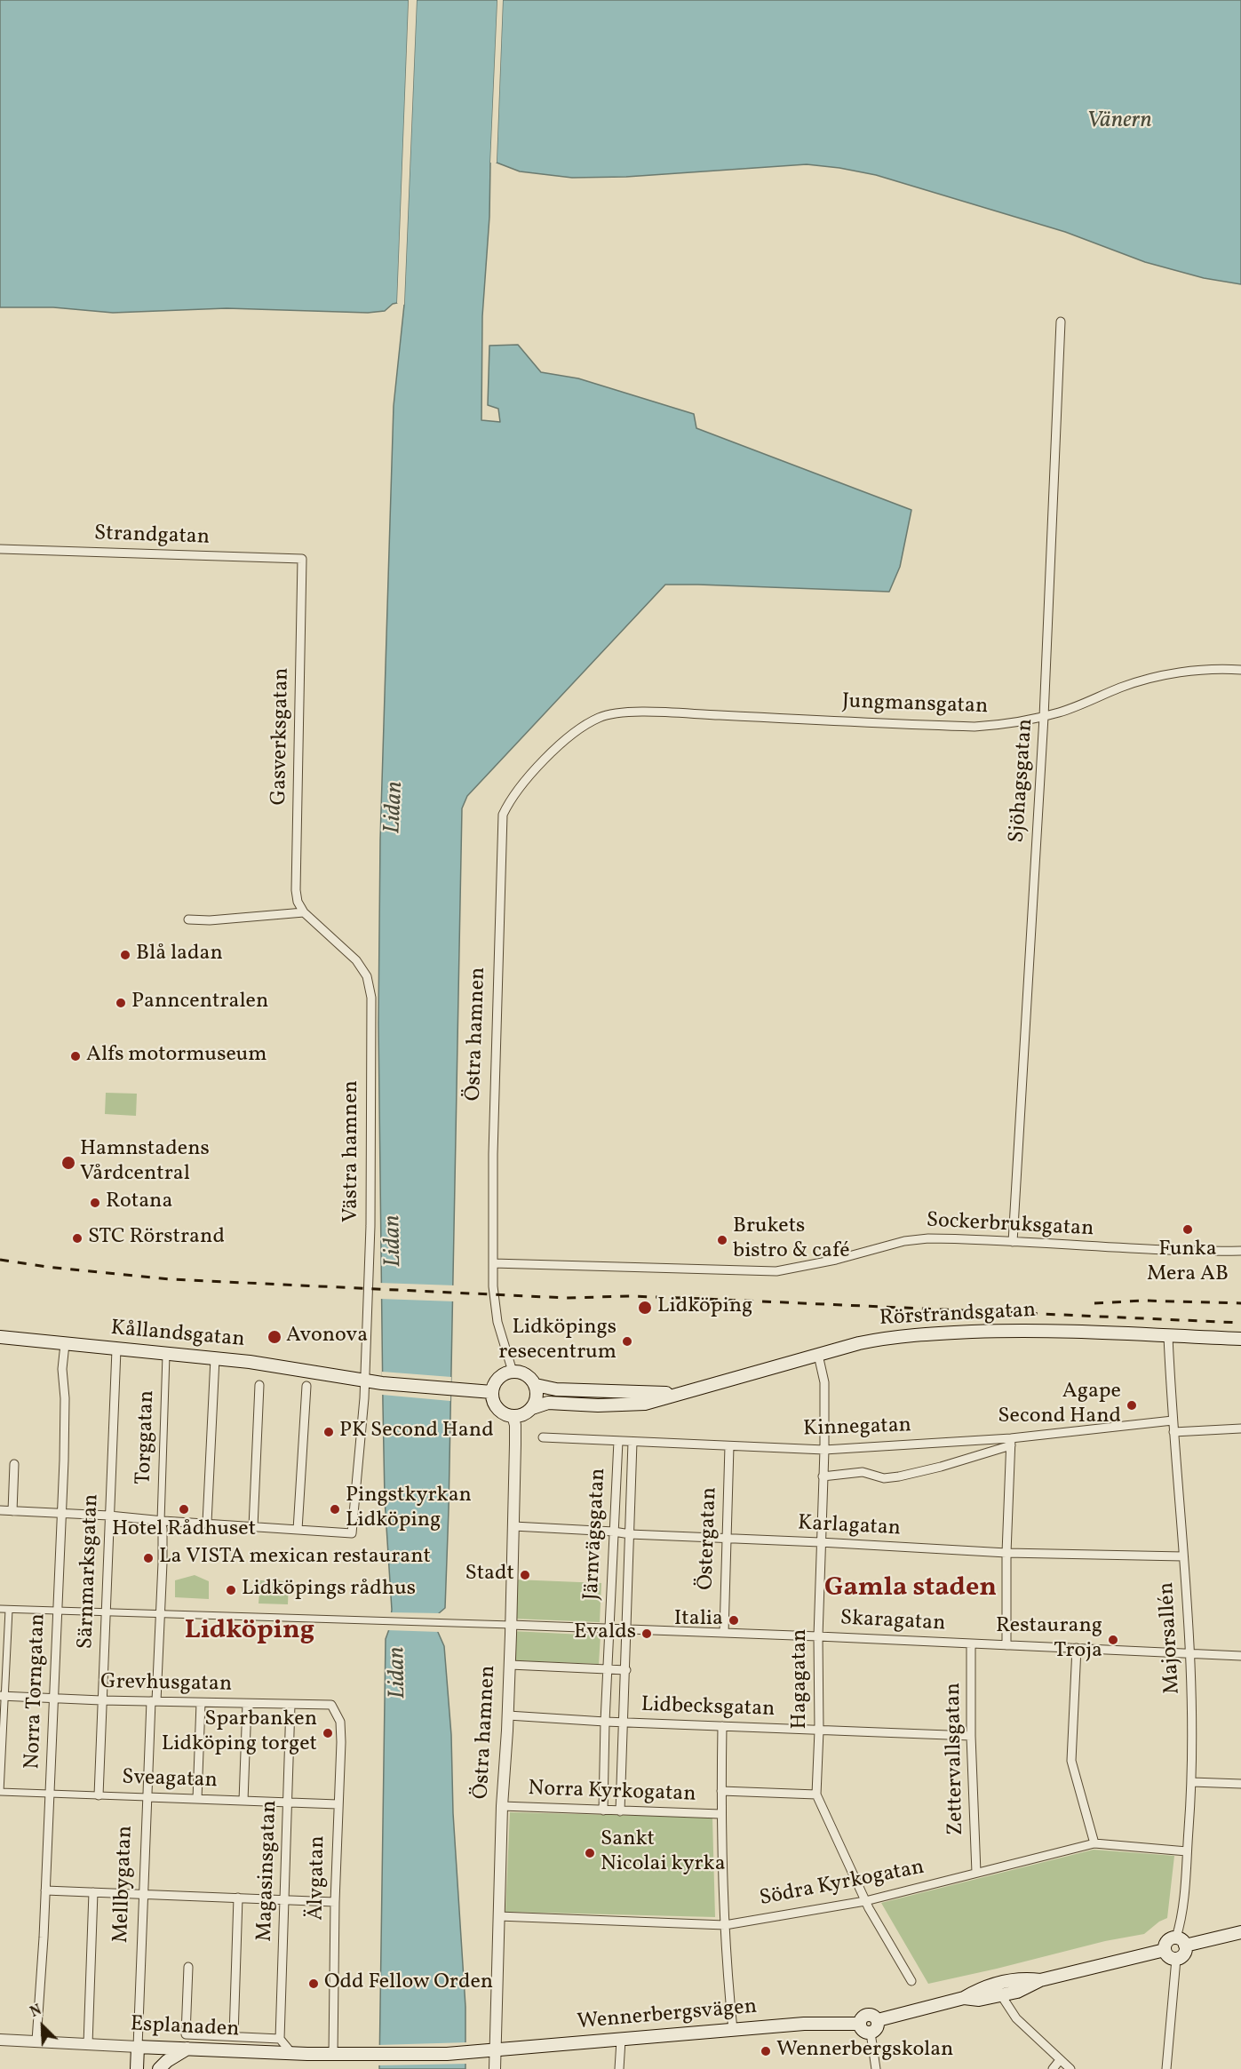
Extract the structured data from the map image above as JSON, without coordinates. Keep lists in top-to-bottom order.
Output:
{
  "streets": {
    "main road": [
      "Rörstrandsgatan",
      "Kållandsgatan",
      "Mellbygatan",
      "Wennerbergsvägen",
      "Esplanaden"
    ],
    "street": [
      "Strandgatan",
      "Jungmansgatan",
      "Gasverksgatan",
      "Sjöhagsgatan",
      "Östra hamnen",
      "Västra hamnen",
      "Sockerbruksgatan",
      "Kinnegatan",
      "Torggatan",
      "Karlagatan",
      "Järnvägsgatan",
      "Östergatan",
      "Särnmarksgatan",
      "Skaragatan",
      "Majorsallén",
      "Hagagatan",
      "Grevhusgatan",
      "Norra Torngatan",
      "Lidbecksgatan",
      "Zettervallsgatan",
      "Sveagatan",
      "Norra Kyrkogatan",
      "Magasinsgatan",
      "Älvgatan",
      "Södra Kyrkogatan"
    ]
  },
  "crossings": [
    ["Strandgatan", "Gasverksgatan"],
    ["Jungmansgatan", "Sjöhagsgatan"],
    ["Jungmansgatan", "Östra hamnen"],
    ["Gasverksgatan", "Västra hamnen"],
    ["Sjöhagsgatan", "Sockerbruksgatan"],
    ["Östra hamnen", "Sockerbruksgatan"],
    ["Östra hamnen", "Rörstrandsgatan"],
    ["Östra hamnen", "Kållandsgatan"],
    ["Östra hamnen", "Karlagatan"],
    ["Östra hamnen", "Skaragatan"],
    ["Östra hamnen", "Lidbecksgatan"],
    ["Östra hamnen", "Norra Kyrkogatan"],
    ["Östra hamnen", "Södra Kyrkogatan"],
    ["Östra hamnen", "Wennerbergsvägen"],
    ["Västra hamnen", "Kållandsgatan"],
    ["Rörstrandsgatan", "Kållandsgatan"],
    ["Rörstrandsgatan", "Majorsallén"],
    ["Rörstrandsgatan", "Hagagatan"],
    ["Kållandsgatan", "Torggatan"],
    ["Kållandsgatan", "Särnmarksgatan"],
    ["Kållandsgatan", "Norra Torngatan"],
    ["Kinnegatan", "Järnvägsgatan"],
    ["Kinnegatan", "Östergatan"],
    ["Kinnegatan", "Majorsallén"],
    ["Kinnegatan", "Hagagatan"],
    ["Torggatan", "Mellbygatan"],
    ["Karlagatan", "Järnvägsgatan"],
    ["Karlagatan", "Östergatan"],
    ["Karlagatan", "Majorsallén"],
    ["Karlagatan", "Hagagatan"],
    ["Järnvägsgatan", "Skaragatan"],
    ["Järnvägsgatan", "Lidbecksgatan"],
    ["Järnvägsgatan", "Norra Kyrkogatan"],
    ["Östergatan", "Skaragatan"],
    ["Särnmarksgatan", "Grevhusgatan"],
    ["Särnmarksgatan", "Sveagatan"],
    ["Skaragatan", "Majorsallén"],
    ["Skaragatan", "Hagagatan"],
    ["Skaragatan", "Zettervallsgatan"],
    ["Majorsallén", "Södra Kyrkogatan"],
    ["Hagagatan", "Lidbecksgatan"],
    ["Hagagatan", "Norra Kyrkogatan"],
    ["Hagagatan", "Södra Kyrkogatan"],
    ["Grevhusgatan", "Norra Torngatan"],
    ["Grevhusgatan", "Magasinsgatan"],
    ["Grevhusgatan", "Älvgatan"],
    ["Grevhusgatan", "Mellbygatan"],
    ["Norra Torngatan", "Sveagatan"],
    ["Norra Torngatan", "Esplanaden"],
    ["Lidbecksgatan", "Zettervallsgatan"],
    ["Zettervallsgatan", "Södra Kyrkogatan"],
    ["Sveagatan", "Magasinsgatan"],
    ["Sveagatan", "Älvgatan"],
    ["Sveagatan", "Mellbygatan"],
    ["Älvgatan", "Esplanaden"],
    ["Mellbygatan", "Esplanaden"],
    ["Wennerbergsvägen", "Esplanaden"]
  ],
  "districts": ["Gamla staden", "Lidköping"],
  "water": ["Vänern", "Lidan"],
  "places": [
    "Blå ladan",
    "Panncentralen",
    "Alfs motormuseum",
    "Hamnstadens Vårdcentral",
    "Rotana",
    "Funka Mera AB",
    "STC Rörstrand",
    "Brukets bistro & café",
    "Lidköping",
    "Avonova",
    "Lidköpings resecentrum",
    "Agape Second Hand",
    "PK Second Hand",
    "Hotel Rådhuset",
    "Pingstkyrkan Lidköping",
    "La VISTA mexican restaurant",
    "Stadt",
    "Lidköpings rådhus",
    "Italia",
    "Evalds",
    "Restaurang Troja",
    "Sparbanken Lidköping torget",
    "Sankt Nicolai kyrka",
    "Odd Fellow Orden",
    "Wennerbergskolan"
  ],
  "north": "top left"
}
